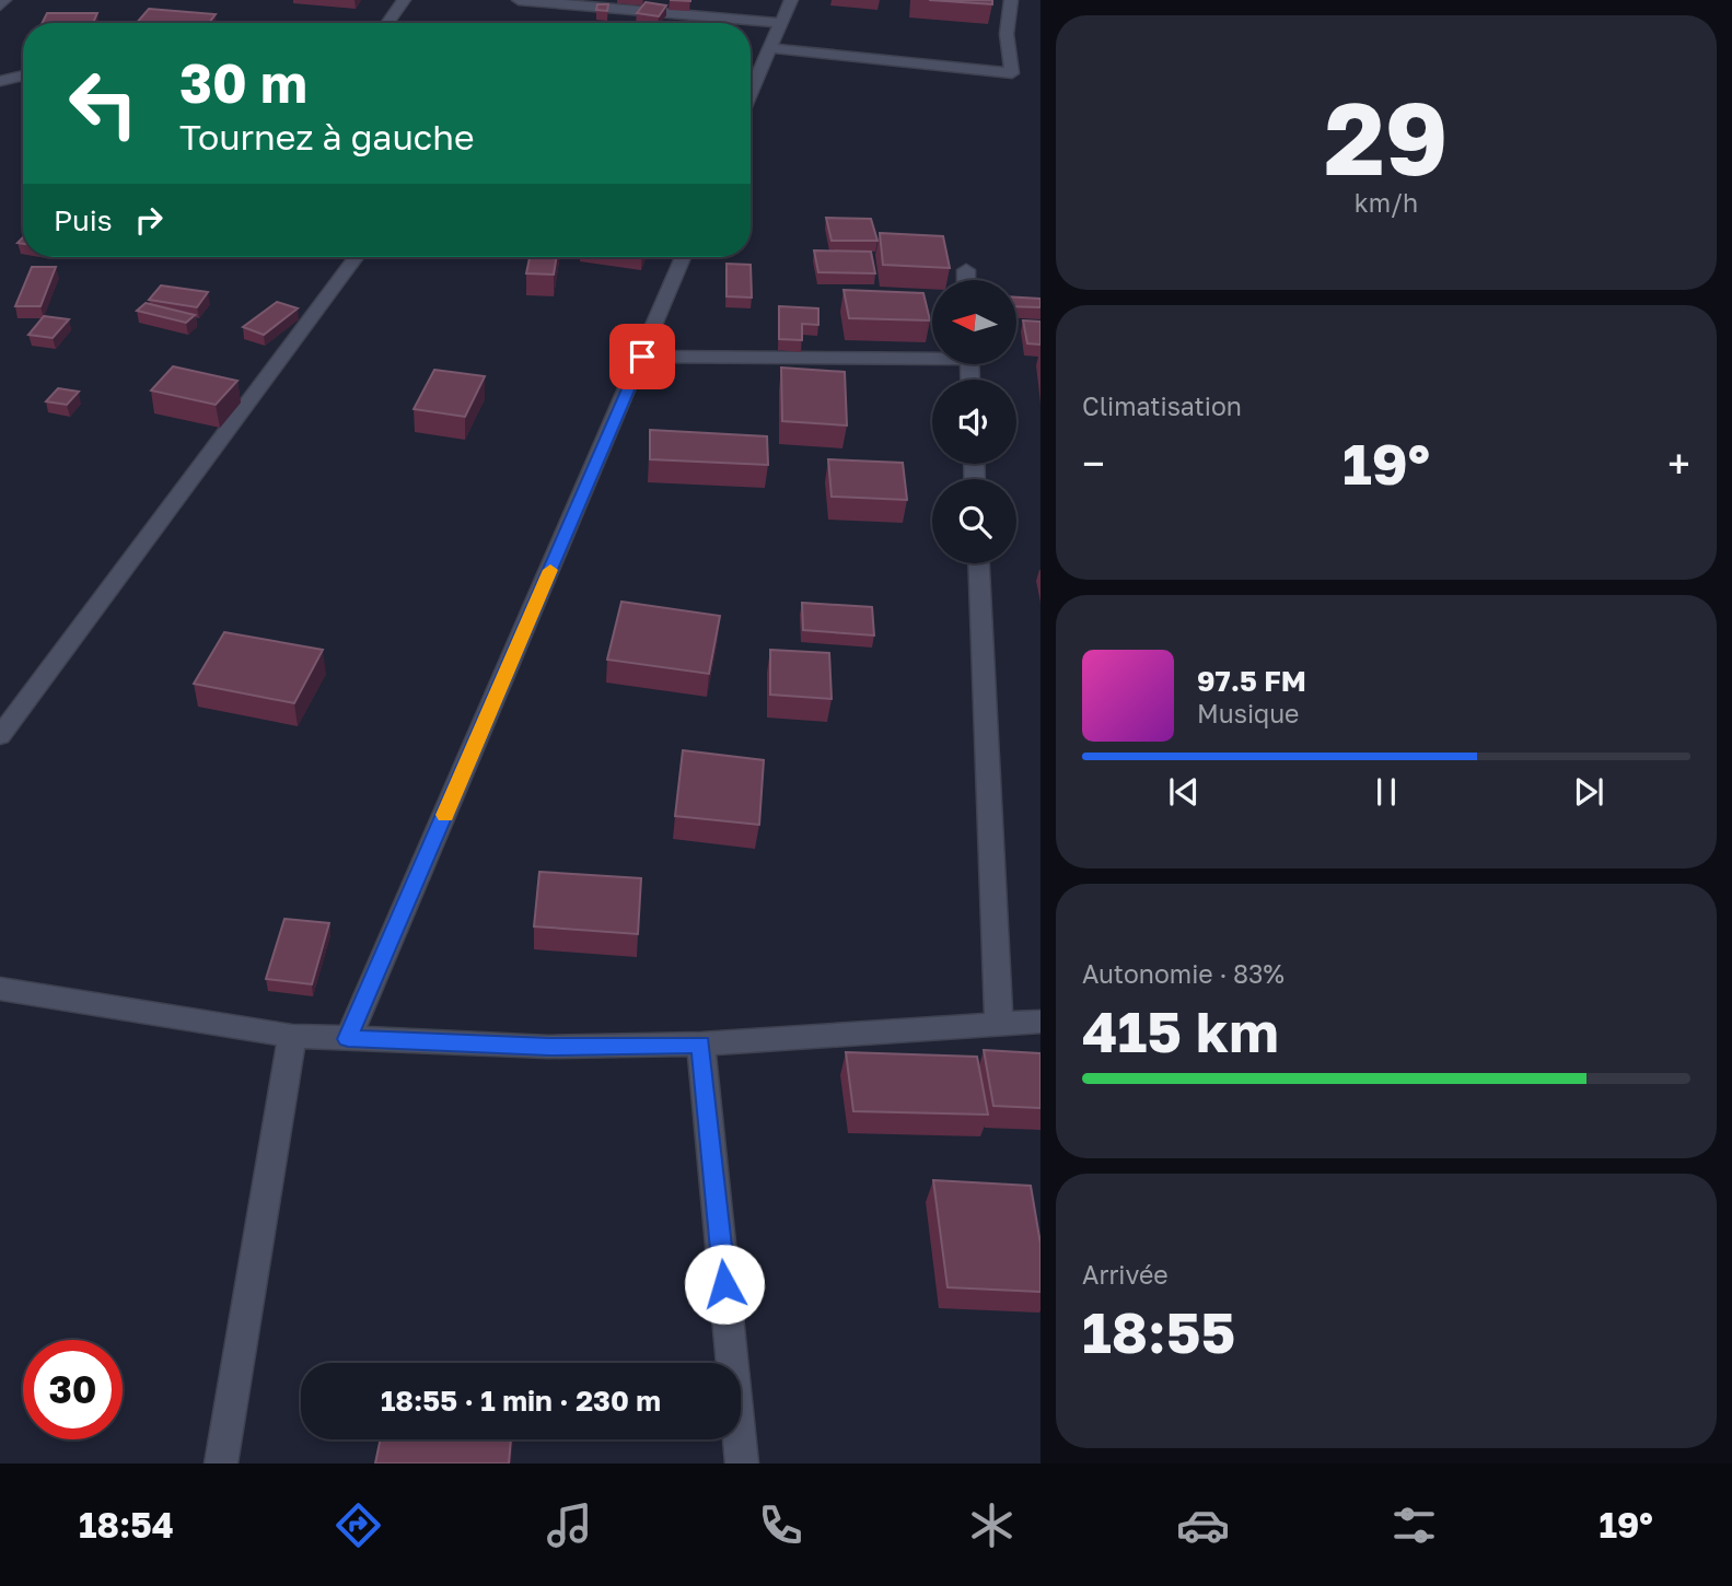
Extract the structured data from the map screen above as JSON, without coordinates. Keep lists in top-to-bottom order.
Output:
{
  "north": "left",
  "page": {
    "tile": [
      ["29", "km/h"],
      "Climatisation",
      ["Autonomie · 83%", "415 km"],
      ["Arrivée", "18:55"]
    ],
    "turn": ["30 m", "Tournez à gauche"],
    "then": "Puis",
    "heat": ["−", "19°", "+"],
    "song": ["97.5 FM", "Musique"],
    "limit": "30",
    "trip": "18:55 · 1 min · 230 m",
    "tabs": ["18:54", "19°"]
  }
}
